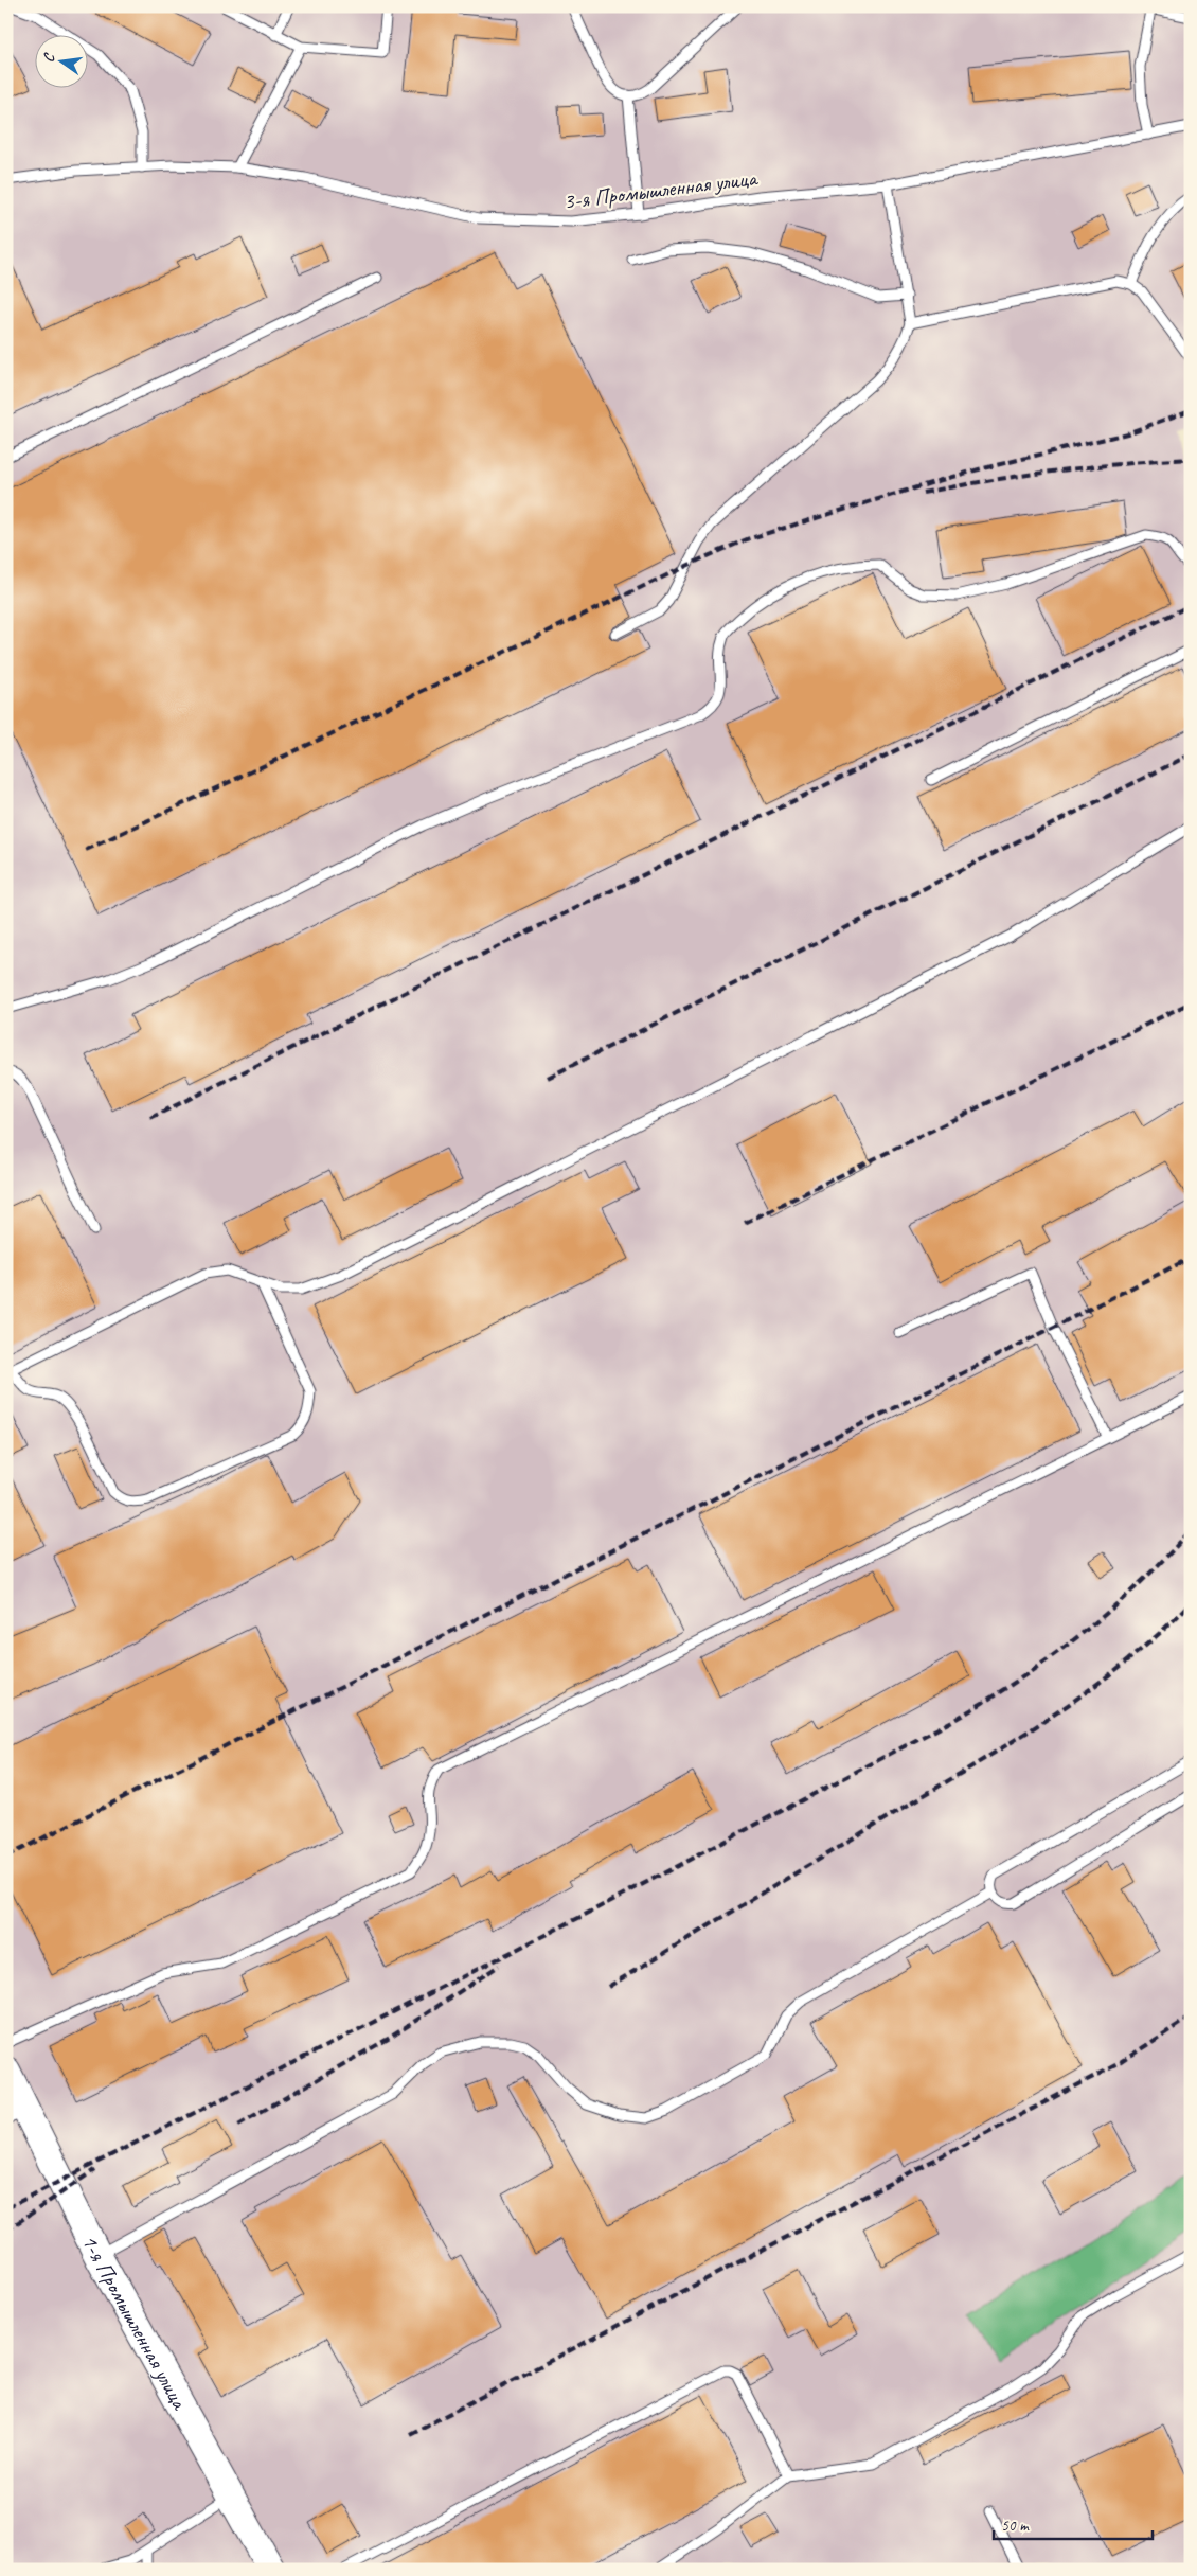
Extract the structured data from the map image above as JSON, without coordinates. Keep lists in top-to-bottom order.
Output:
{
  "streets": {
    "main road": ["1-я Промышленная улица"],
    "lane": ["3-я Промышленная улица"]
  },
  "scale_bar": "50 m",
  "north": "left"
}
